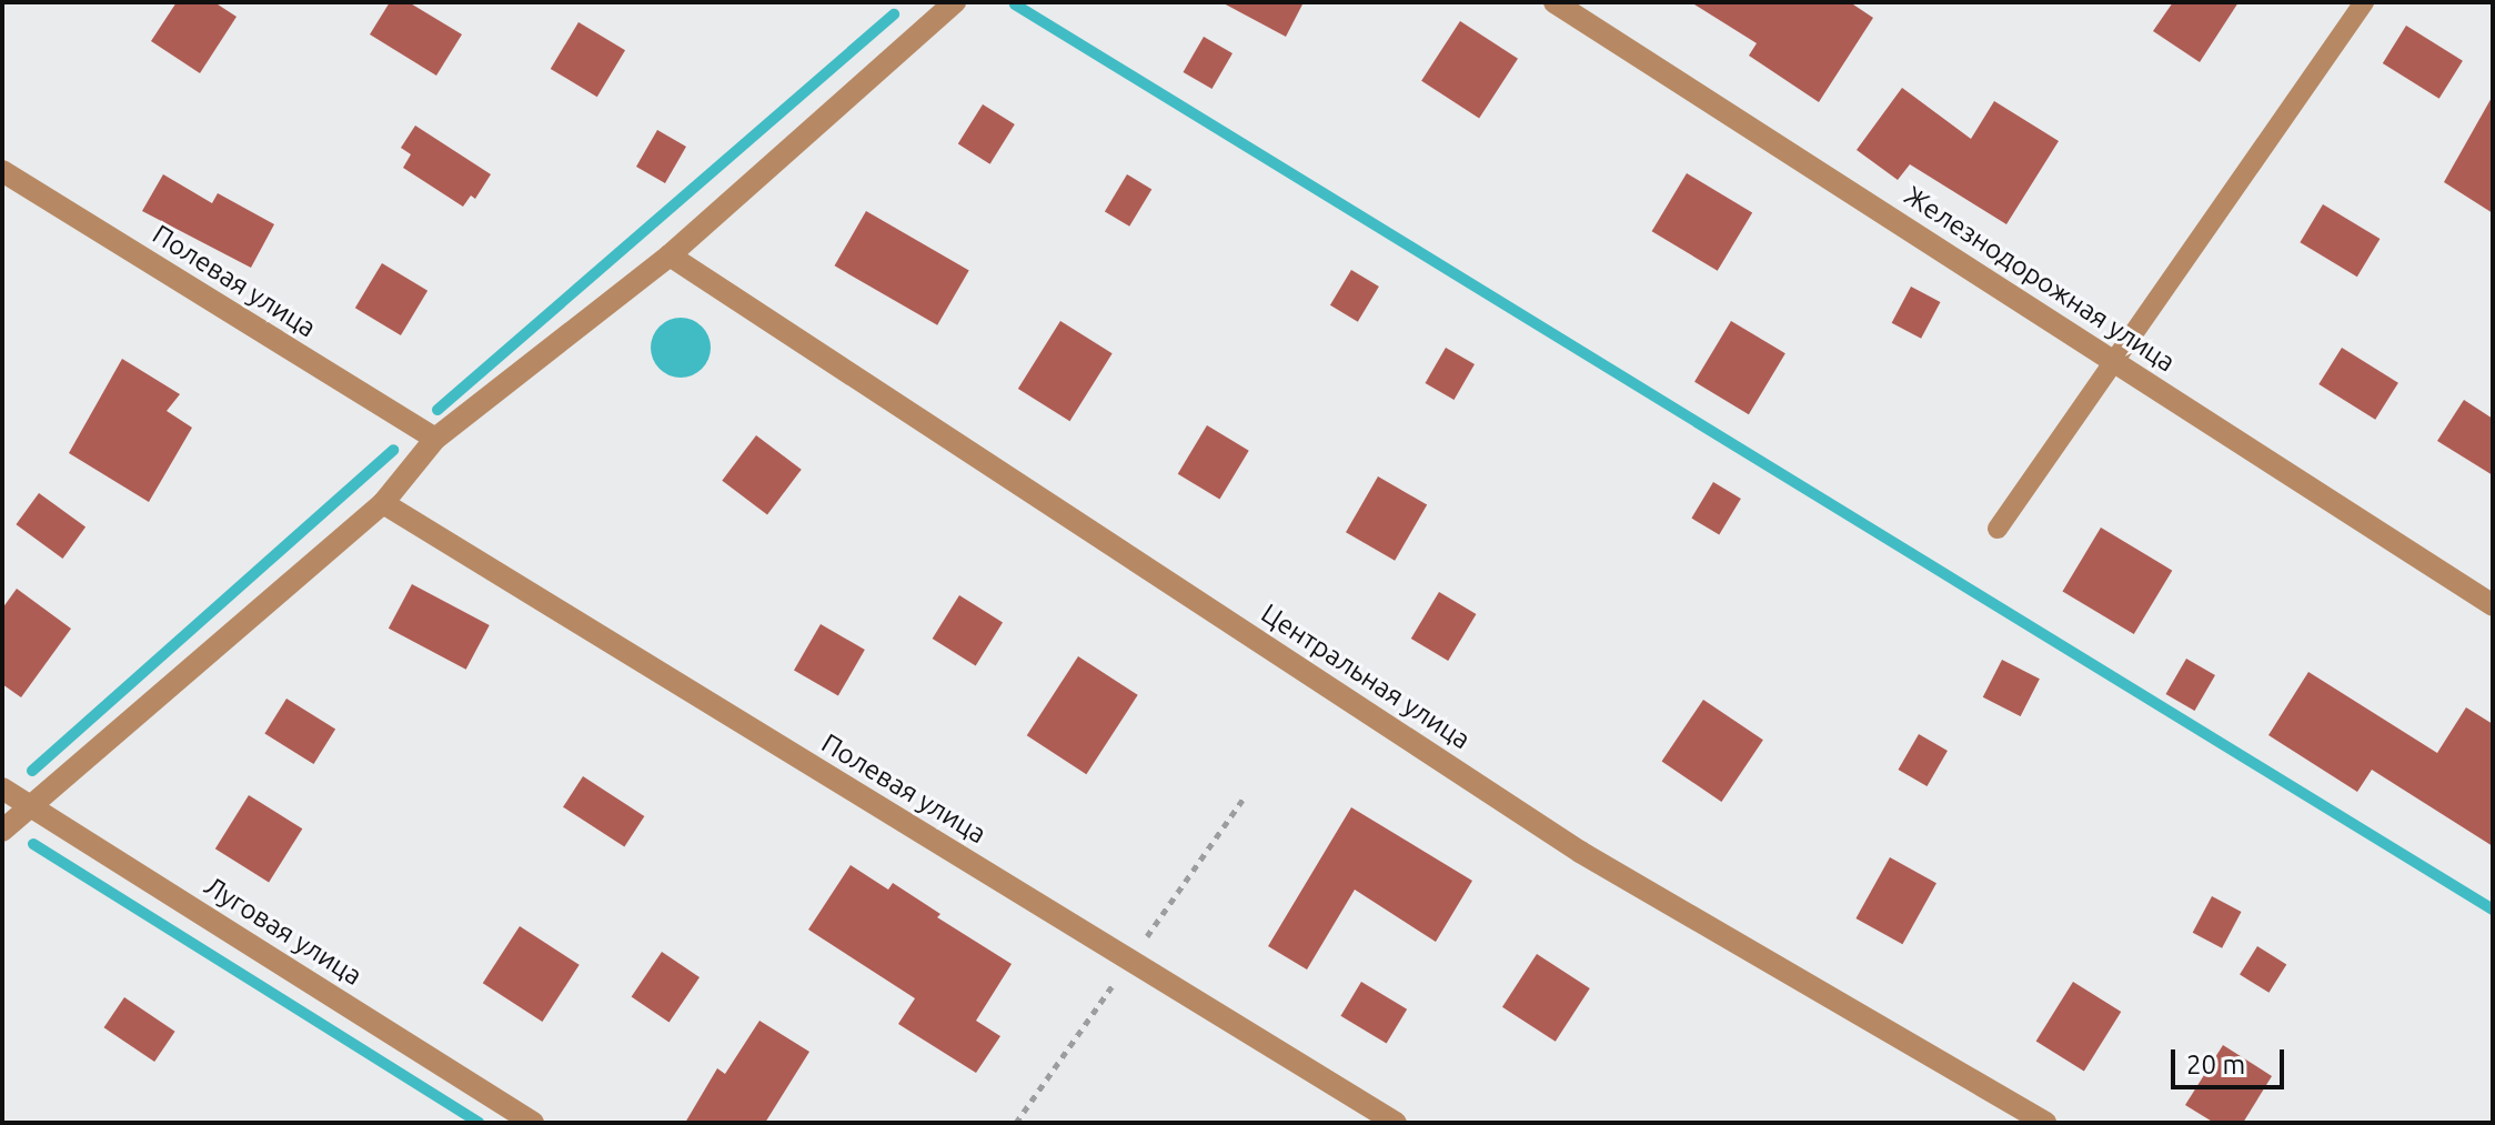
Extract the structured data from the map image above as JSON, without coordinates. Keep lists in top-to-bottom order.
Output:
{
  "streets": {
    "street": [
      "Железнодорожная улица",
      "Полевая улица",
      "Центральная улица",
      "Луговая улица"
    ]
  },
  "scale_bar": "20 m"
}
